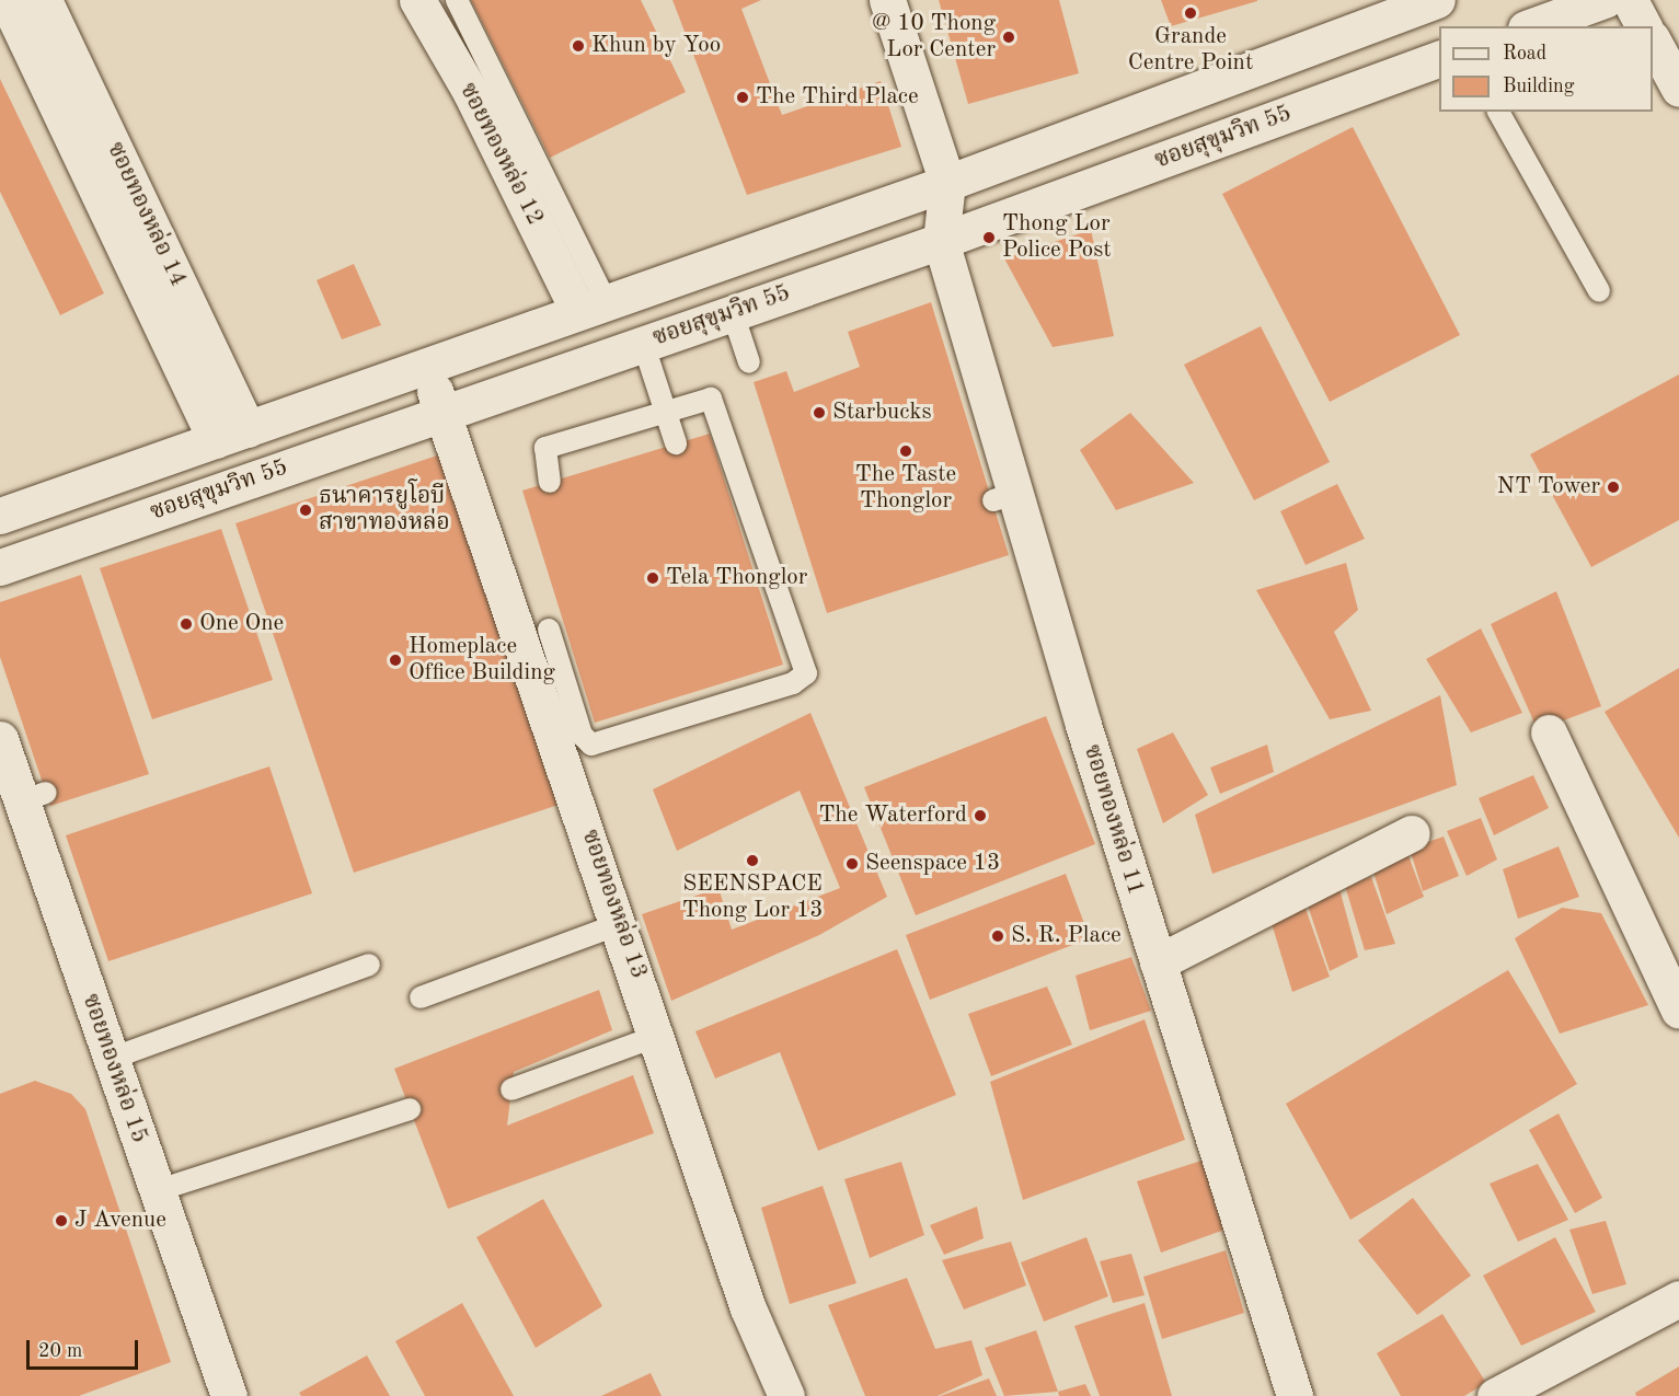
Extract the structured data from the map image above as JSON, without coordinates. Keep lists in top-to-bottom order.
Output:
{
  "streets": {
    "street": [
      "ซอยสุขุมวิท 55",
      "ซอยทองหล่อ 12",
      "ซอยทองหล่อ 14",
      "ซอยทองหล่อ 11",
      "ซอยทองหล่อ 13",
      "ซอยทองหล่อ 15"
    ]
  },
  "crossings": [
    ["ซอยสุขุมวิท 55", "ซอยทองหล่อ 12"],
    ["ซอยสุขุมวิท 55", "ซอยทองหล่อ 14"],
    ["ซอยสุขุมวิท 55", "ซอยทองหล่อ 11"],
    ["ซอยสุขุมวิท 55", "ซอยทองหล่อ 13"]
  ],
  "places": [
    "Grande Centre Point",
    "@ 10 Thong Lor Center",
    "Khun by Yoo",
    "The Third Place",
    "Thong Lor Police Post",
    "Starbucks",
    "The Taste Thonglor",
    "NT Tower",
    "ธนาคารยูโอบี สาขาทองหล่อ",
    "Tela Thonglor",
    "One One",
    "Homeplace Office Building",
    "The Waterford",
    "SEENSPACE Thong Lor 13",
    "Seenspace 13",
    "S. R. Place",
    "J Avenue"
  ],
  "legend": ["Road", "Building"],
  "scale_bar": "20 m"
}
